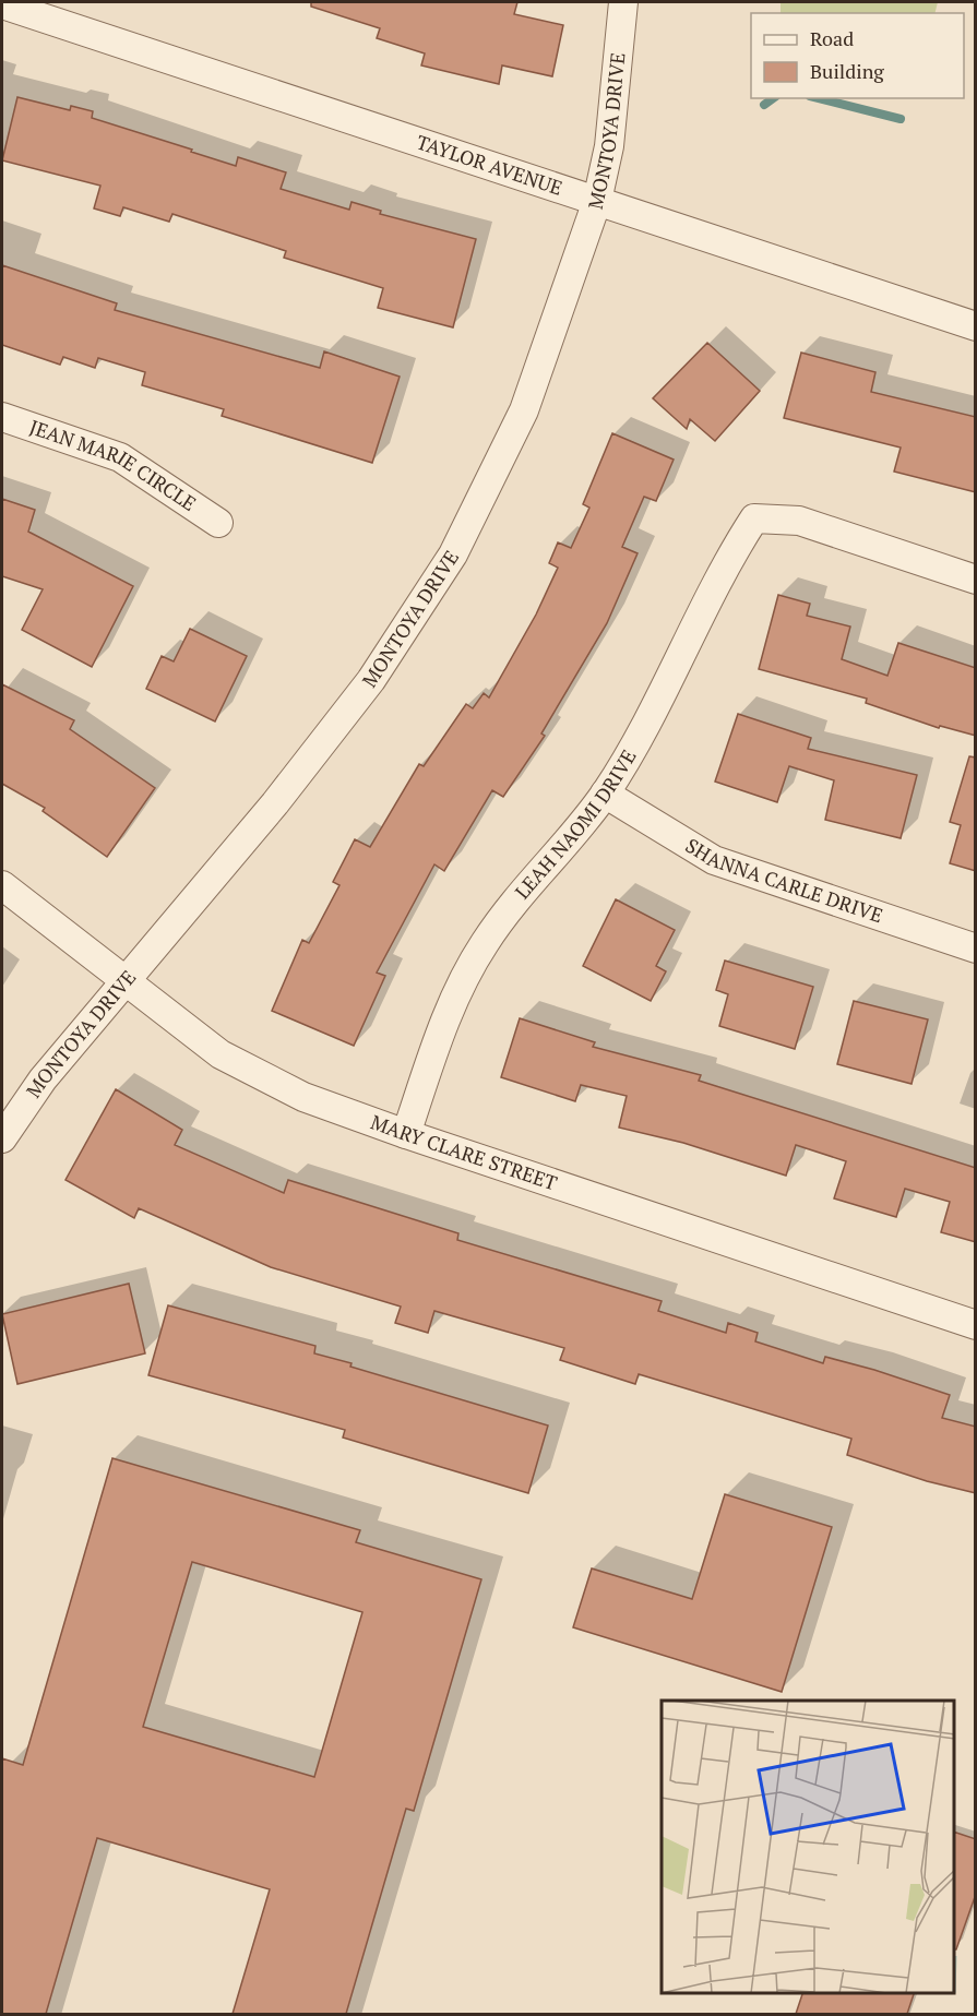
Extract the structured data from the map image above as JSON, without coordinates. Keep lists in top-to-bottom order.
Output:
{
  "streets": {
    "street": [
      "MONTOYA DRIVE",
      "TAYLOR AVENUE",
      "JEAN MARIE CIRCLE",
      "LEAH NAOMI DRIVE",
      "SHANNA CARLE DRIVE",
      "MARY CLARE STREET"
    ]
  },
  "crossings": [
    ["MONTOYA DRIVE", "TAYLOR AVENUE"],
    ["MONTOYA DRIVE", "MARY CLARE STREET"],
    ["LEAH NAOMI DRIVE", "SHANNA CARLE DRIVE"],
    ["LEAH NAOMI DRIVE", "MARY CLARE STREET"]
  ],
  "legend": ["Road", "Building"]
}
